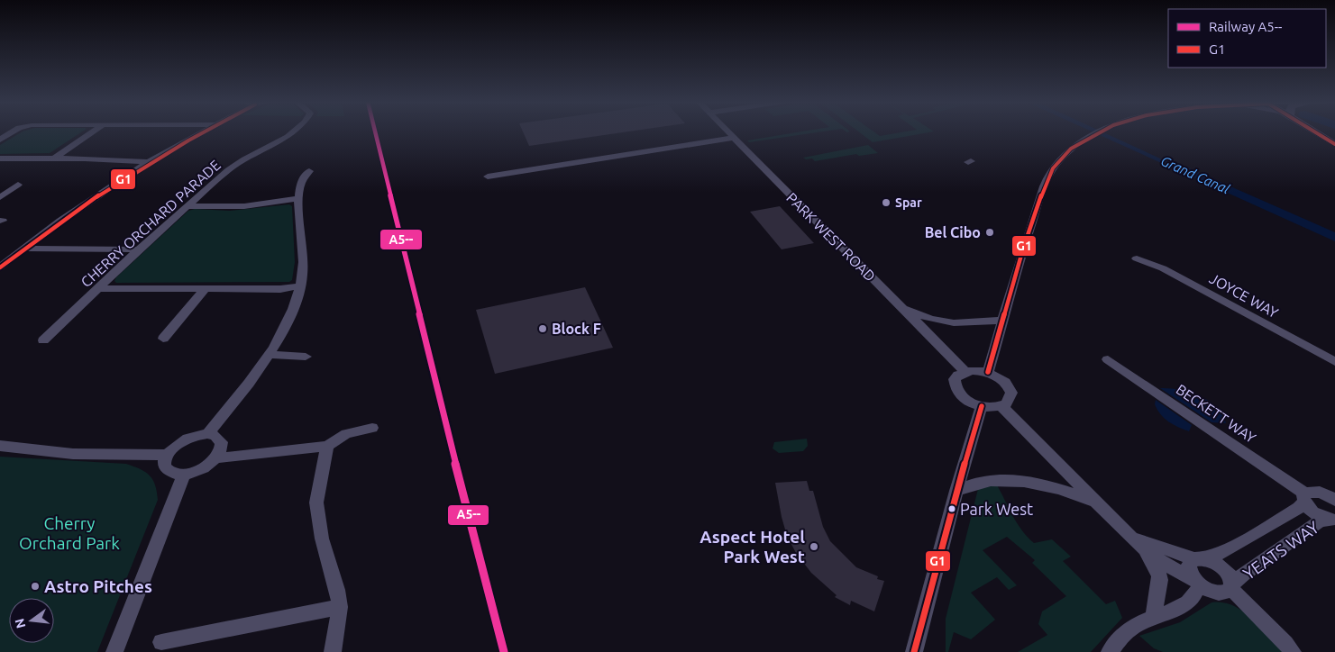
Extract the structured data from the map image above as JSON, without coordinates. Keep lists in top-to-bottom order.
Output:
{
  "streets": {
    "street": [
      "CHERRY ORCHARD PARADE",
      "PARK WEST ROAD",
      "JOYCE WAY",
      "BECKETT WAY",
      "YEATS WAY"
    ]
  },
  "crossings": [
    ["BECKETT WAY", "YEATS WAY"]
  ],
  "water": ["Grand Canal"],
  "parks": ["Cherry Orchard Park"],
  "places": [
    "Spar",
    "Bel Cibo",
    "Block F",
    "Park West",
    "Aspect Hotel Park West",
    "Astro Pitches"
  ],
  "lines": ["rail line A5--", "transit line G1"],
  "legend": ["Railway A5--", "G1"],
  "north": "left"
}
